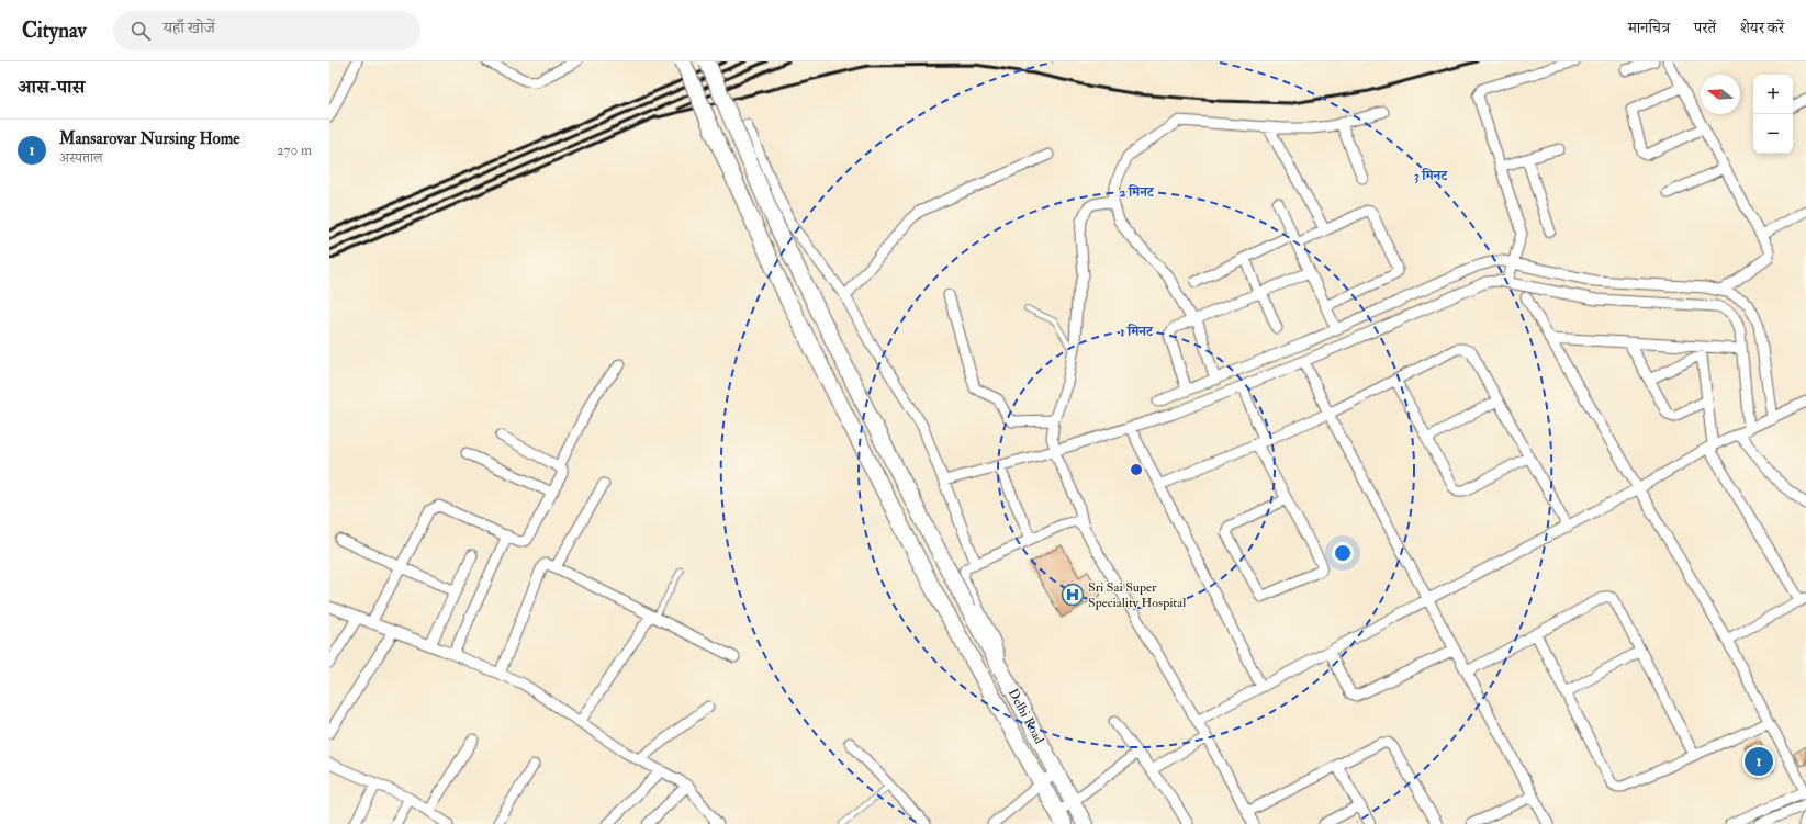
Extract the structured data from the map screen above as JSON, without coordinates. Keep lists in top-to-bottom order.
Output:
{
  "streets": {
    "main road": ["Delhi Road"]
  },
  "places": {
    "hospital": ["Sri Sai Super Speciality Hospital"]
  },
  "north": "left",
  "page": {
    "header": "Citynav",
    "search": "यहाँ खोजें",
    "nav": ["मानचित्र", "परतें", "शेयर करें"],
    "heading": "आस-पास",
    "map_buttons": ["+", "−"],
    "list": [
      {
        "mark": "1",
        "name": "Mansarovar Nursing Home",
        "note": "अस्पताल",
        "value": "270 m"
      }
    ],
    "pins": "1"
  },
  "rings": ["3 मिनट", "2 मिनट", "1 मिनट"]
}
